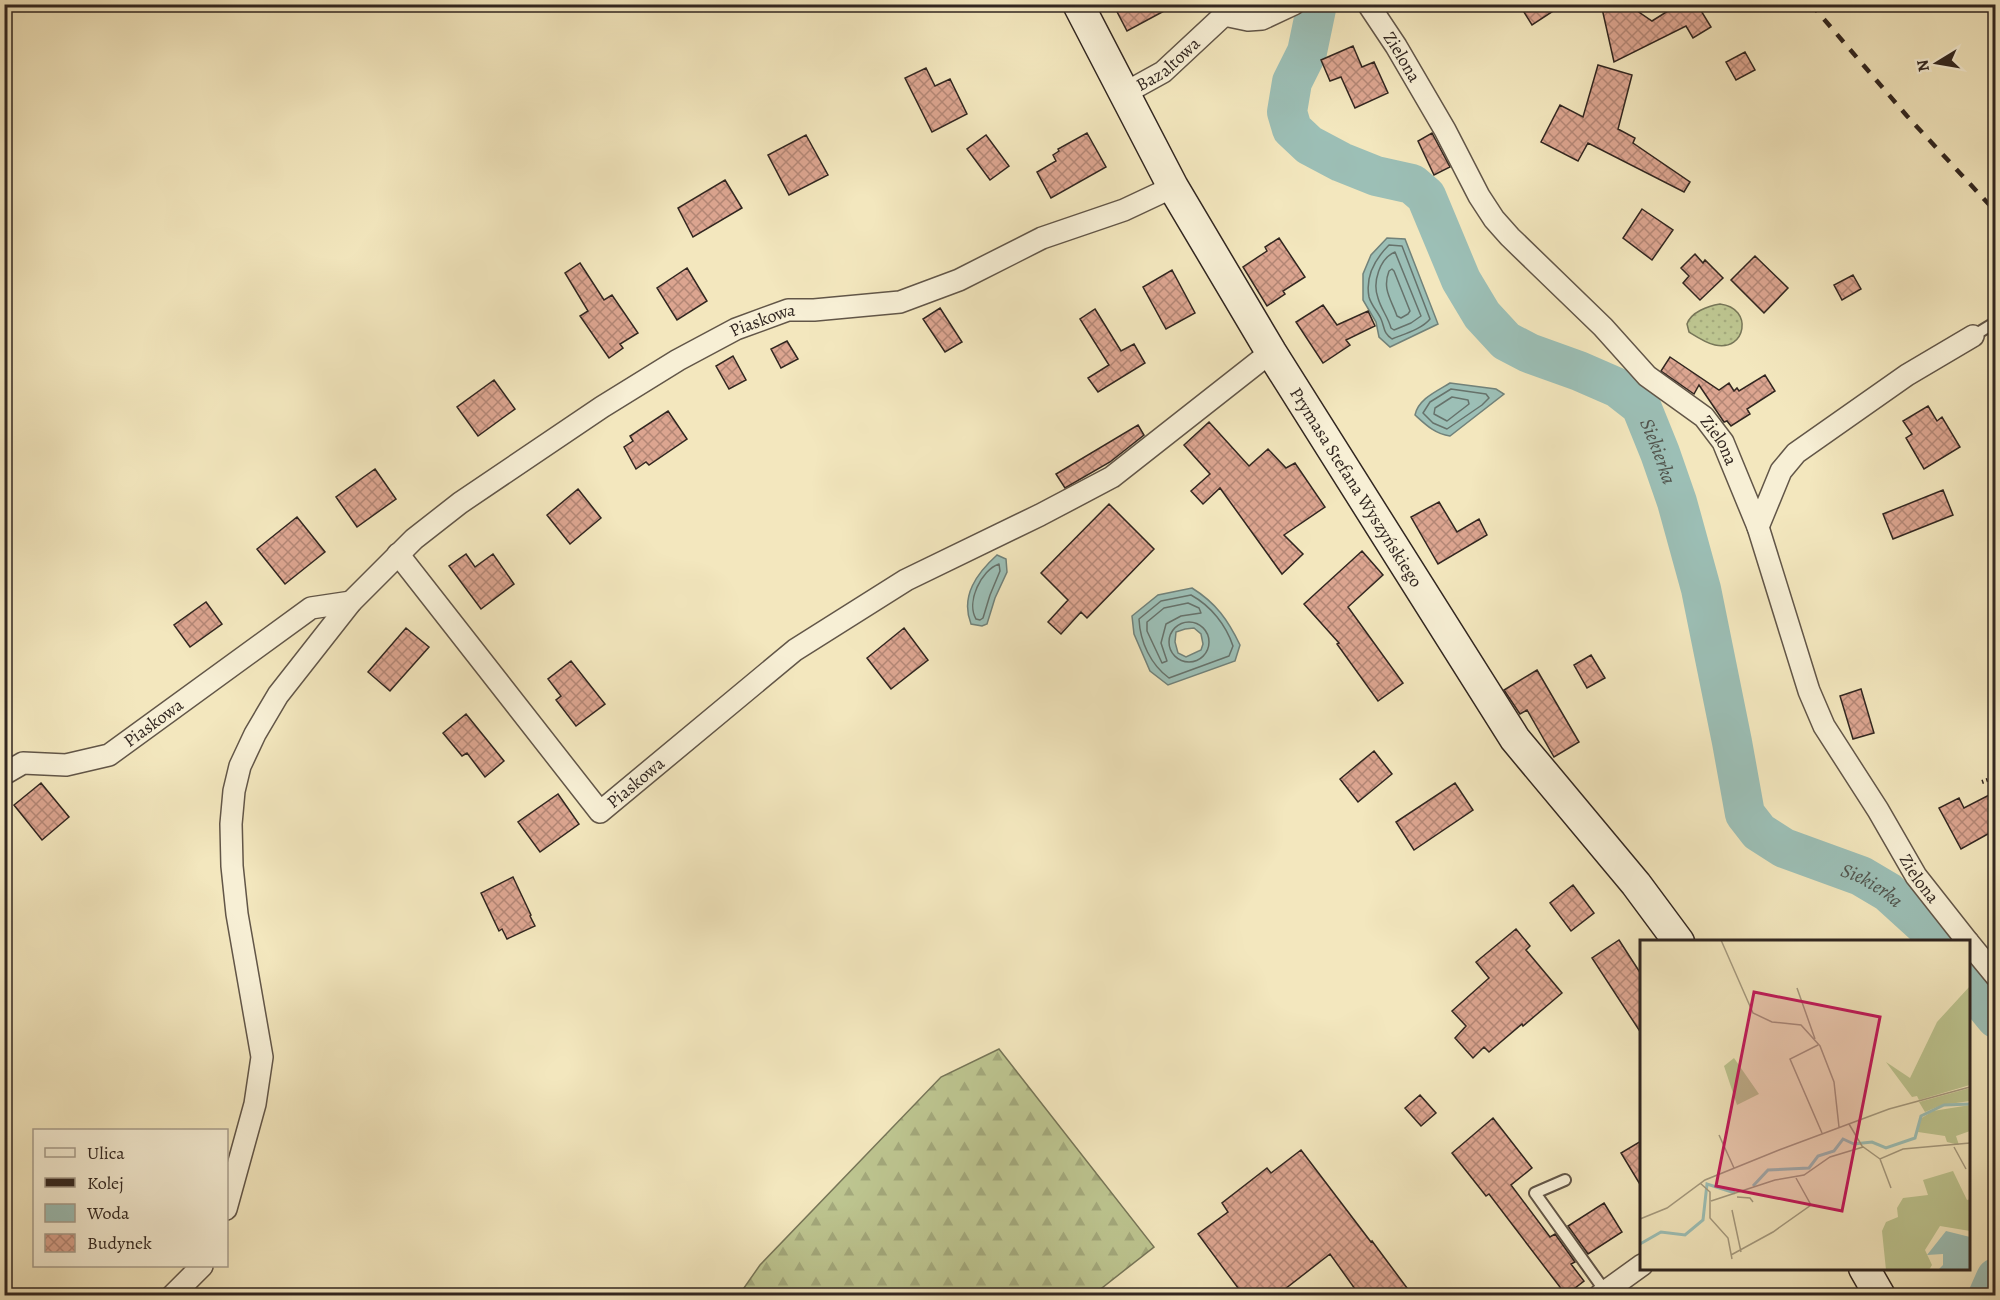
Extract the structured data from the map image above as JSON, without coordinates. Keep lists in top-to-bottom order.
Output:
{
  "streets": {
    "main road": ["Prymasa Stefana Wyszyńskiego"],
    "street": ["Zielona", "Bazaltowa", "Piaskowa"]
  },
  "crossings": [
    ["Bazaltowa", "Prymasa Stefana Wyszyńskiego"],
    ["Piaskowa", "Prymasa Stefana Wyszyńskiego"]
  ],
  "water": ["Siekierka"],
  "legend": [
    "Ulica",
    "Kolej",
    "Woda",
    "Budynek"
  ],
  "north": "left"
}
